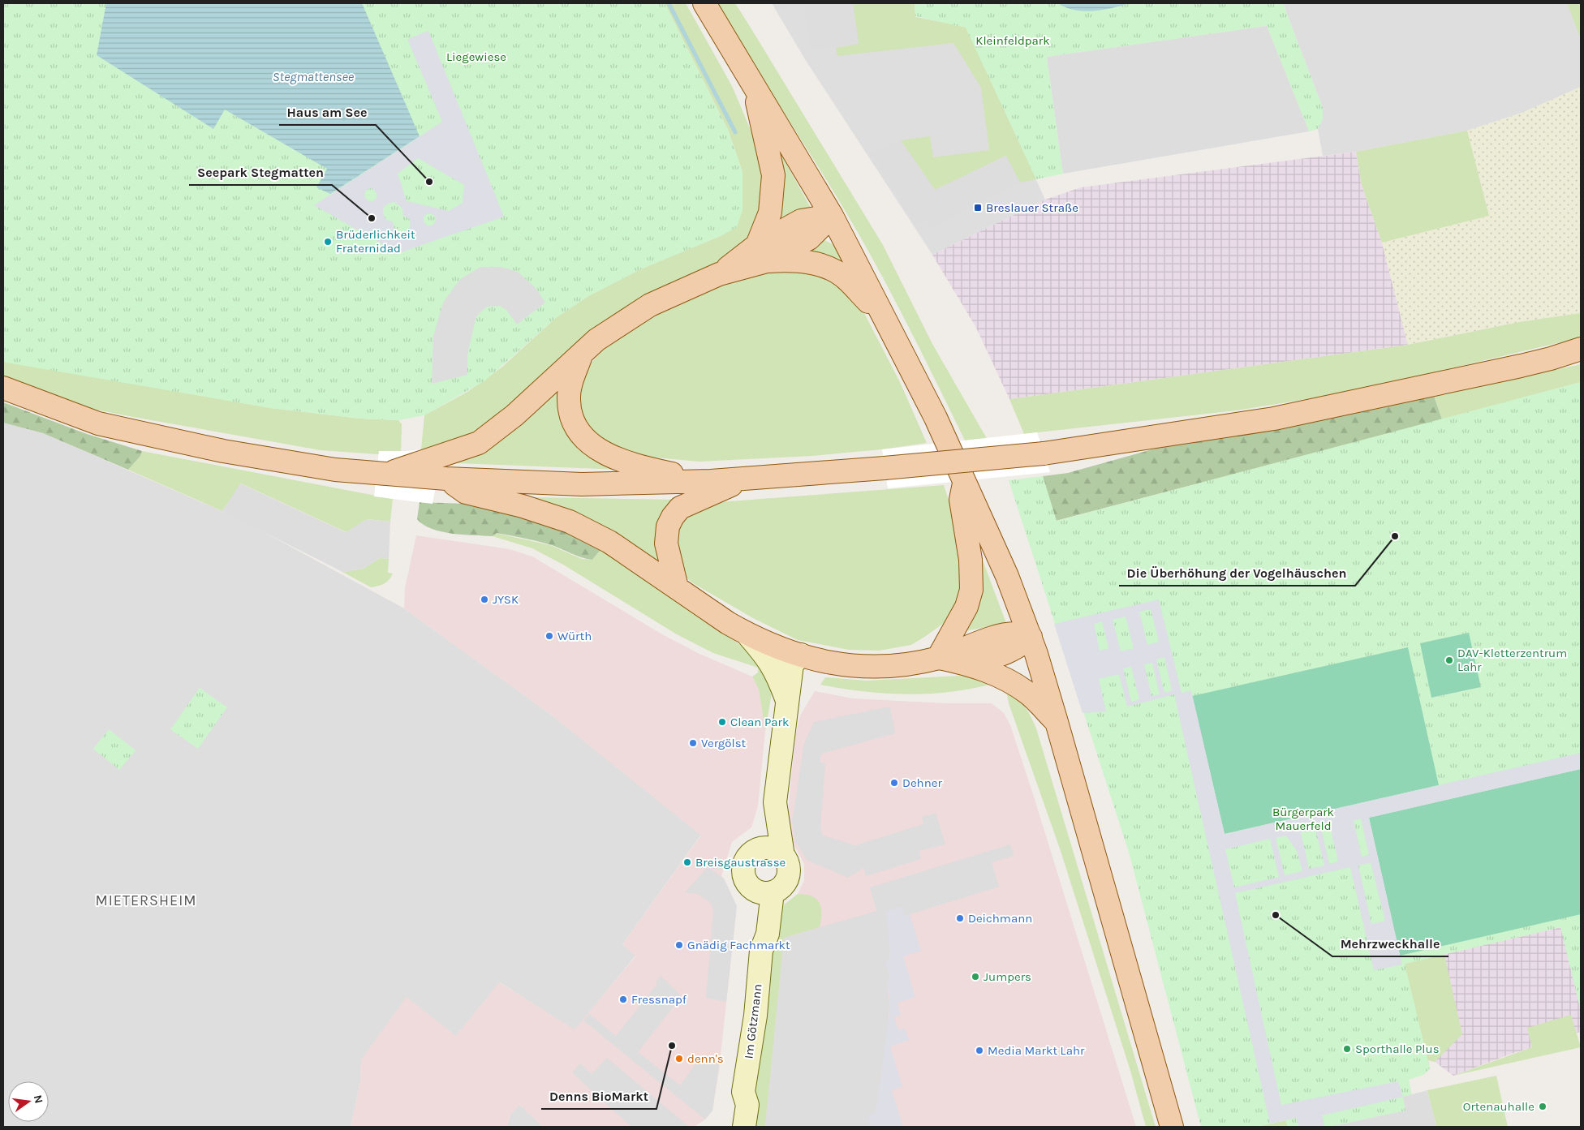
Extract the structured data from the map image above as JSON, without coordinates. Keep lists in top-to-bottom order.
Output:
{
  "streets": {
    "street": ["Im Götzmann"]
  },
  "districts": ["MIETERSHEIM"],
  "water": ["Stegmattensee"],
  "parks": ["Kleinfeldpark", "Liegewiese", "Bürgerpark Mauerfeld"],
  "places": {
    "other": [
      "Haus am See",
      "Seepark Stegmatten",
      "Brüderlichkeit Fraternidad",
      "Die Überhöhung der Vogelhäuschen",
      "JYSK",
      "Würth",
      "DAV-Kletterzentrum Lahr",
      "Clean Park",
      "Vergölst",
      "Dehner",
      "Breisgaustrasse",
      "Mehrzweckhalle",
      "Deichmann",
      "Gnädig Fachmarkt",
      "Jumpers",
      "Fressnapf",
      "Denns BioMarkt",
      "Sporthalle Plus",
      "Media Markt Lahr",
      "denn's",
      "Ortenauhalle"
    ],
    "transit": ["Breslauer Straße"]
  },
  "north": "right"
}
